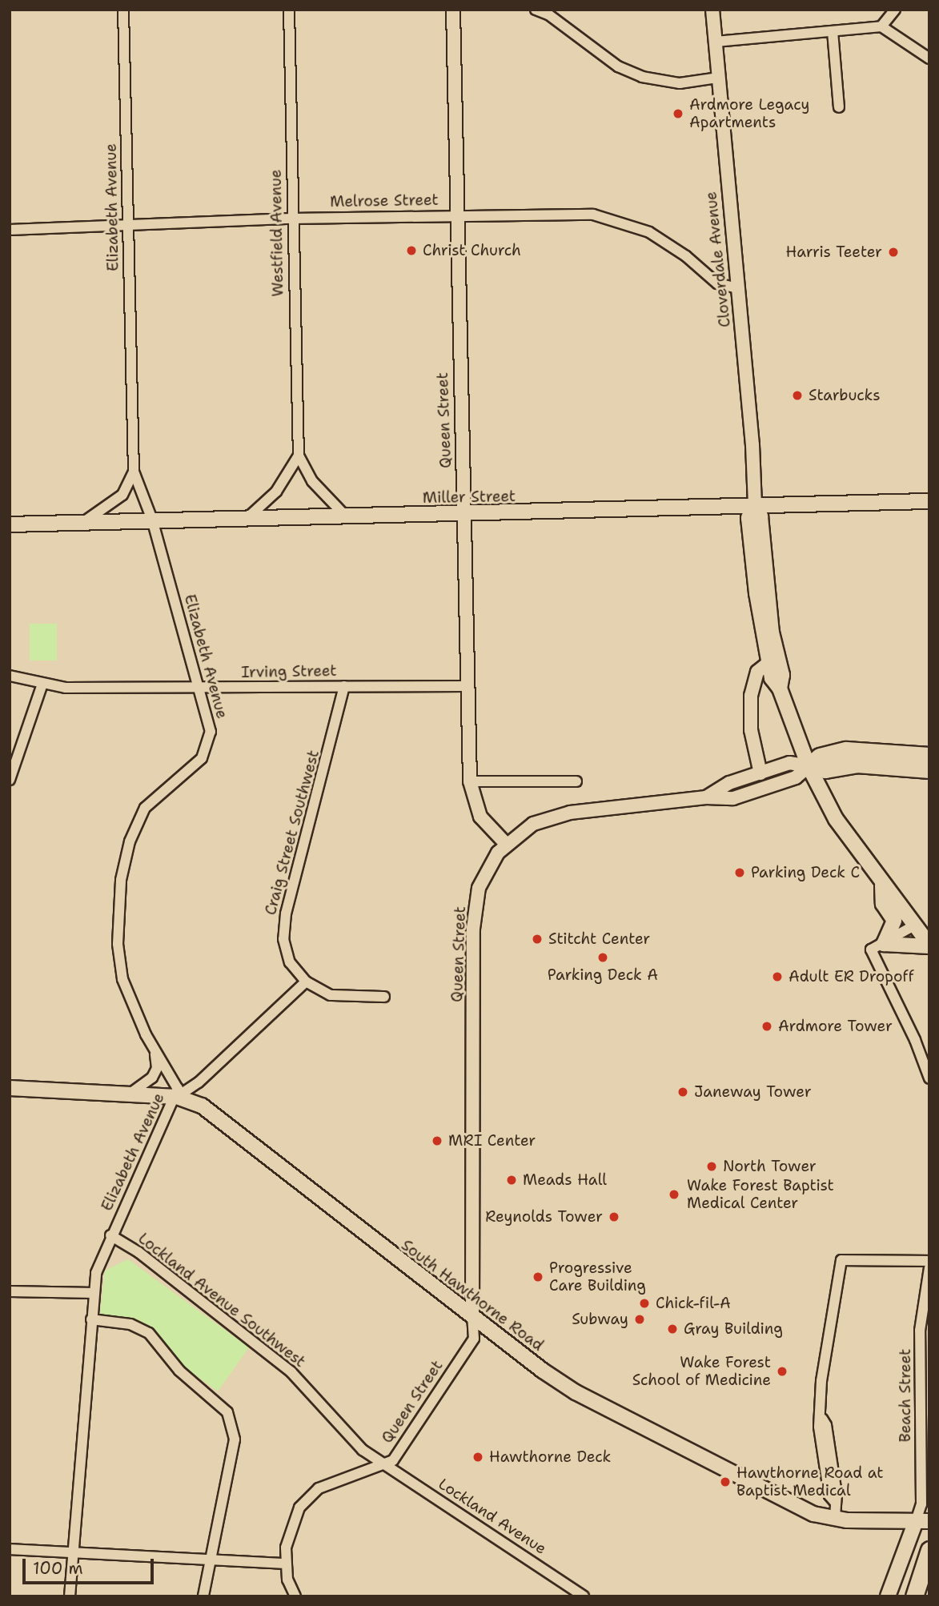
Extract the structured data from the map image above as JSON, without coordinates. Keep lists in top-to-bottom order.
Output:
{
  "streets": {
    "main road": ["Cloverdale Avenue", "Miller Street", "South Hawthorne Road"],
    "street": [
      "Melrose Street",
      "Elizabeth Avenue",
      "Westfield Avenue",
      "Queen Street",
      "Irving Street",
      "Craig Street Southwest",
      "Lockland Avenue Southwest",
      "Beach Street",
      "Lockland Avenue"
    ]
  },
  "crossings": [
    ["Melrose Street", "Elizabeth Avenue"],
    ["Melrose Street", "Westfield Avenue"],
    ["Melrose Street", "Cloverdale Avenue"],
    ["Melrose Street", "Queen Street"],
    ["Elizabeth Avenue", "Miller Street"],
    ["Elizabeth Avenue", "Irving Street"],
    ["Elizabeth Avenue", "South Hawthorne Road"],
    ["Elizabeth Avenue", "Lockland Avenue Southwest"],
    ["Westfield Avenue", "Miller Street"],
    ["Cloverdale Avenue", "Miller Street"],
    ["Queen Street", "Miller Street"],
    ["Queen Street", "Irving Street"],
    ["Queen Street", "South Hawthorne Road"],
    ["Queen Street", "Lockland Avenue Southwest"],
    ["Queen Street", "Lockland Avenue"],
    ["Irving Street", "Craig Street Southwest"],
    ["South Hawthorne Road", "Beach Street"],
    ["Lockland Avenue Southwest", "Lockland Avenue"]
  ],
  "places": [
    "Ardmore Legacy Apartments",
    "Christ Church",
    "Harris Teeter",
    "Starbucks",
    "Parking Deck C",
    "Stitcht Center",
    "Parking Deck A",
    "Adult ER Dropoff",
    "Ardmore Tower",
    "Janeway Tower",
    "MRI Center",
    "North Tower",
    "Meads Hall",
    "Wake Forest Baptist Medical Center",
    "Reynolds Tower",
    "Progressive Care Building",
    "Chick-fil-A",
    "Subway",
    "Gray Building",
    "Wake Forest School of Medicine",
    "Hawthorne Deck",
    "Hawthorne Road at Baptist Medical"
  ],
  "scale_bar": "100 m"
}
